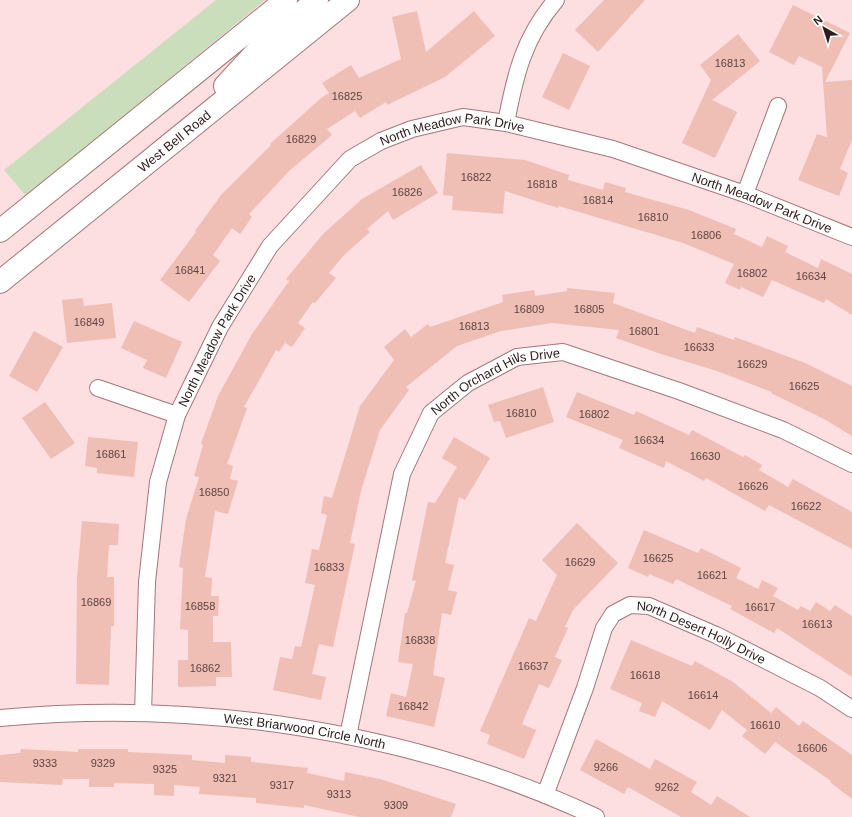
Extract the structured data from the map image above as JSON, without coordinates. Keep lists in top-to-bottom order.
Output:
{
  "streets": {
    "main road": ["West Bell Road"],
    "street": [
      "North Meadow Park Drive",
      "North Orchard Hills Drive",
      "North Desert Holly Drive",
      "West Briarwood Circle North"
    ]
  },
  "crossings": [
    ["North Meadow Park Drive", "West Briarwood Circle North"],
    ["North Orchard Hills Drive", "West Briarwood Circle North"],
    ["North Desert Holly Drive", "West Briarwood Circle North"]
  ],
  "house_numbers": [
    "16813",
    "16825",
    "16829",
    "16822",
    "16818",
    "16826",
    "16814",
    "16810",
    "16806",
    "16841",
    "16802",
    "16634",
    "16809",
    "16805",
    "16849",
    "16813",
    "16801",
    "16633",
    "16629",
    "16625",
    "16810",
    "16802",
    "16634",
    "16861",
    "16630",
    "16626",
    "16850",
    "16622",
    "16625",
    "16629",
    "16833",
    "16621",
    "16869",
    "16858",
    "16617",
    "16613",
    "16838",
    "16637",
    "16862",
    "16618",
    "16614",
    "16842",
    "16610",
    "16606",
    "9333",
    "9329",
    "9266",
    "9325",
    "9321",
    "9317",
    "9262",
    "9313",
    "9309"
  ],
  "north": "top left"
}
